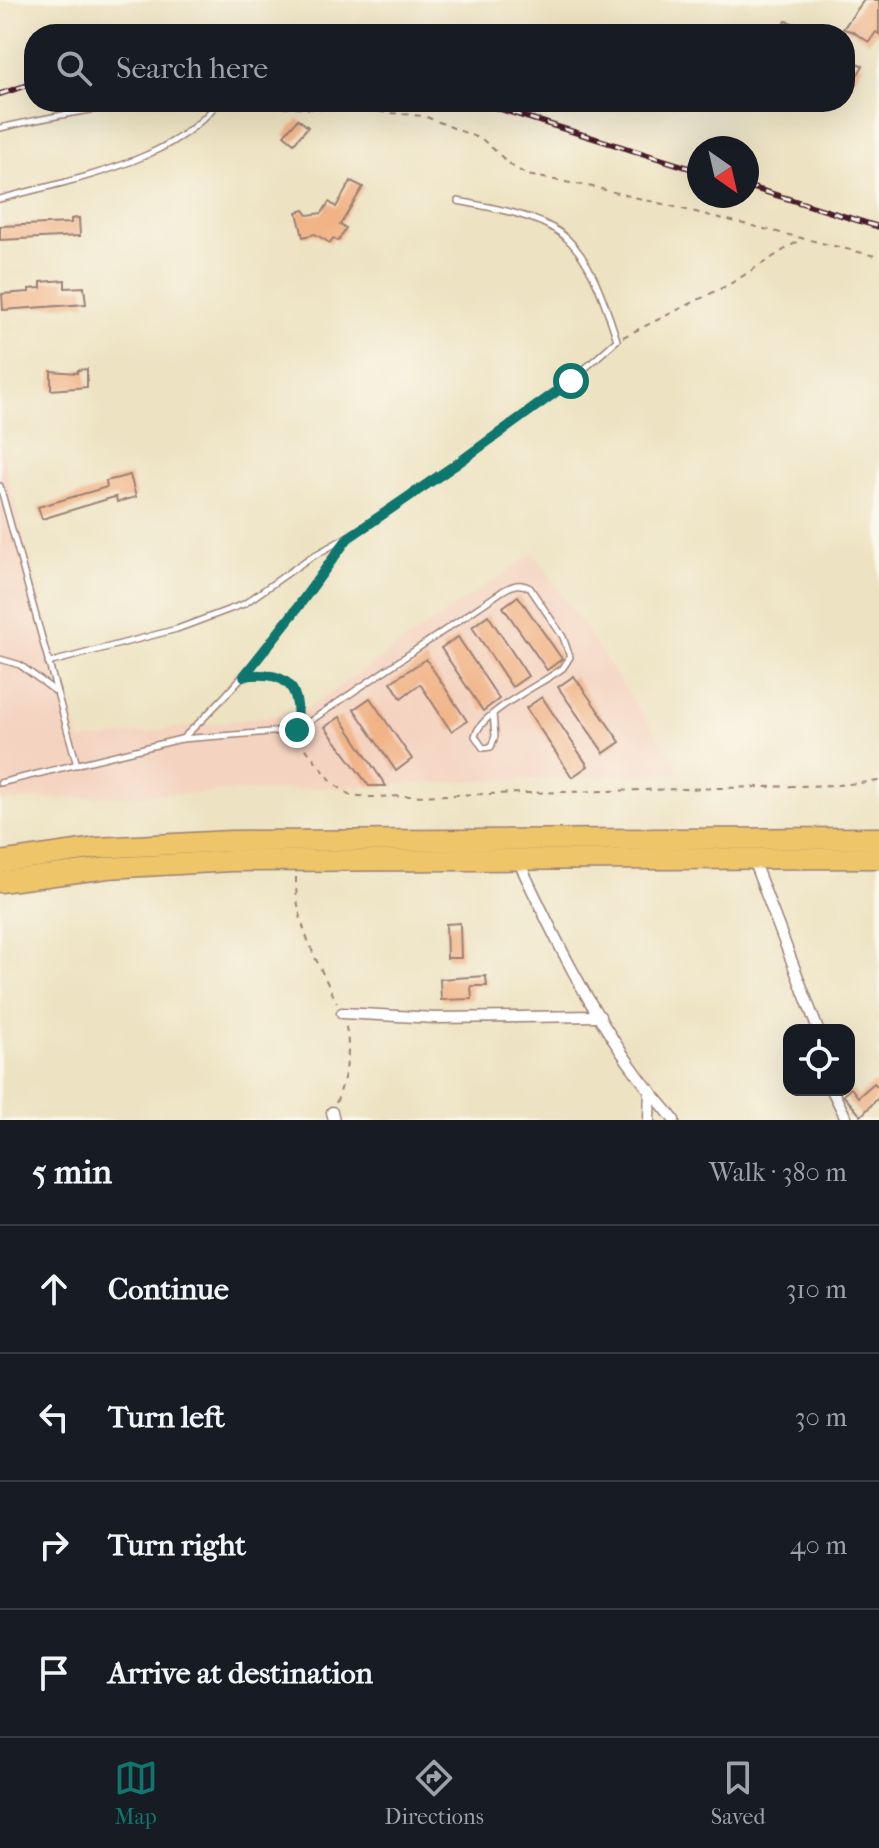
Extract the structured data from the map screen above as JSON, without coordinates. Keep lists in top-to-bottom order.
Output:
{
  "north": "bottom right",
  "page": {
    "search": "Search here",
    "heading": ["5 min", "Walk · 380 m"],
    "list": [
      ["Continue", "310 m"],
      ["Turn left", "30 m"],
      ["Turn right", "40 m"],
      "Arrive at destination"
    ],
    "nav": ["Map", "Directions", "Saved"]
  }
}
